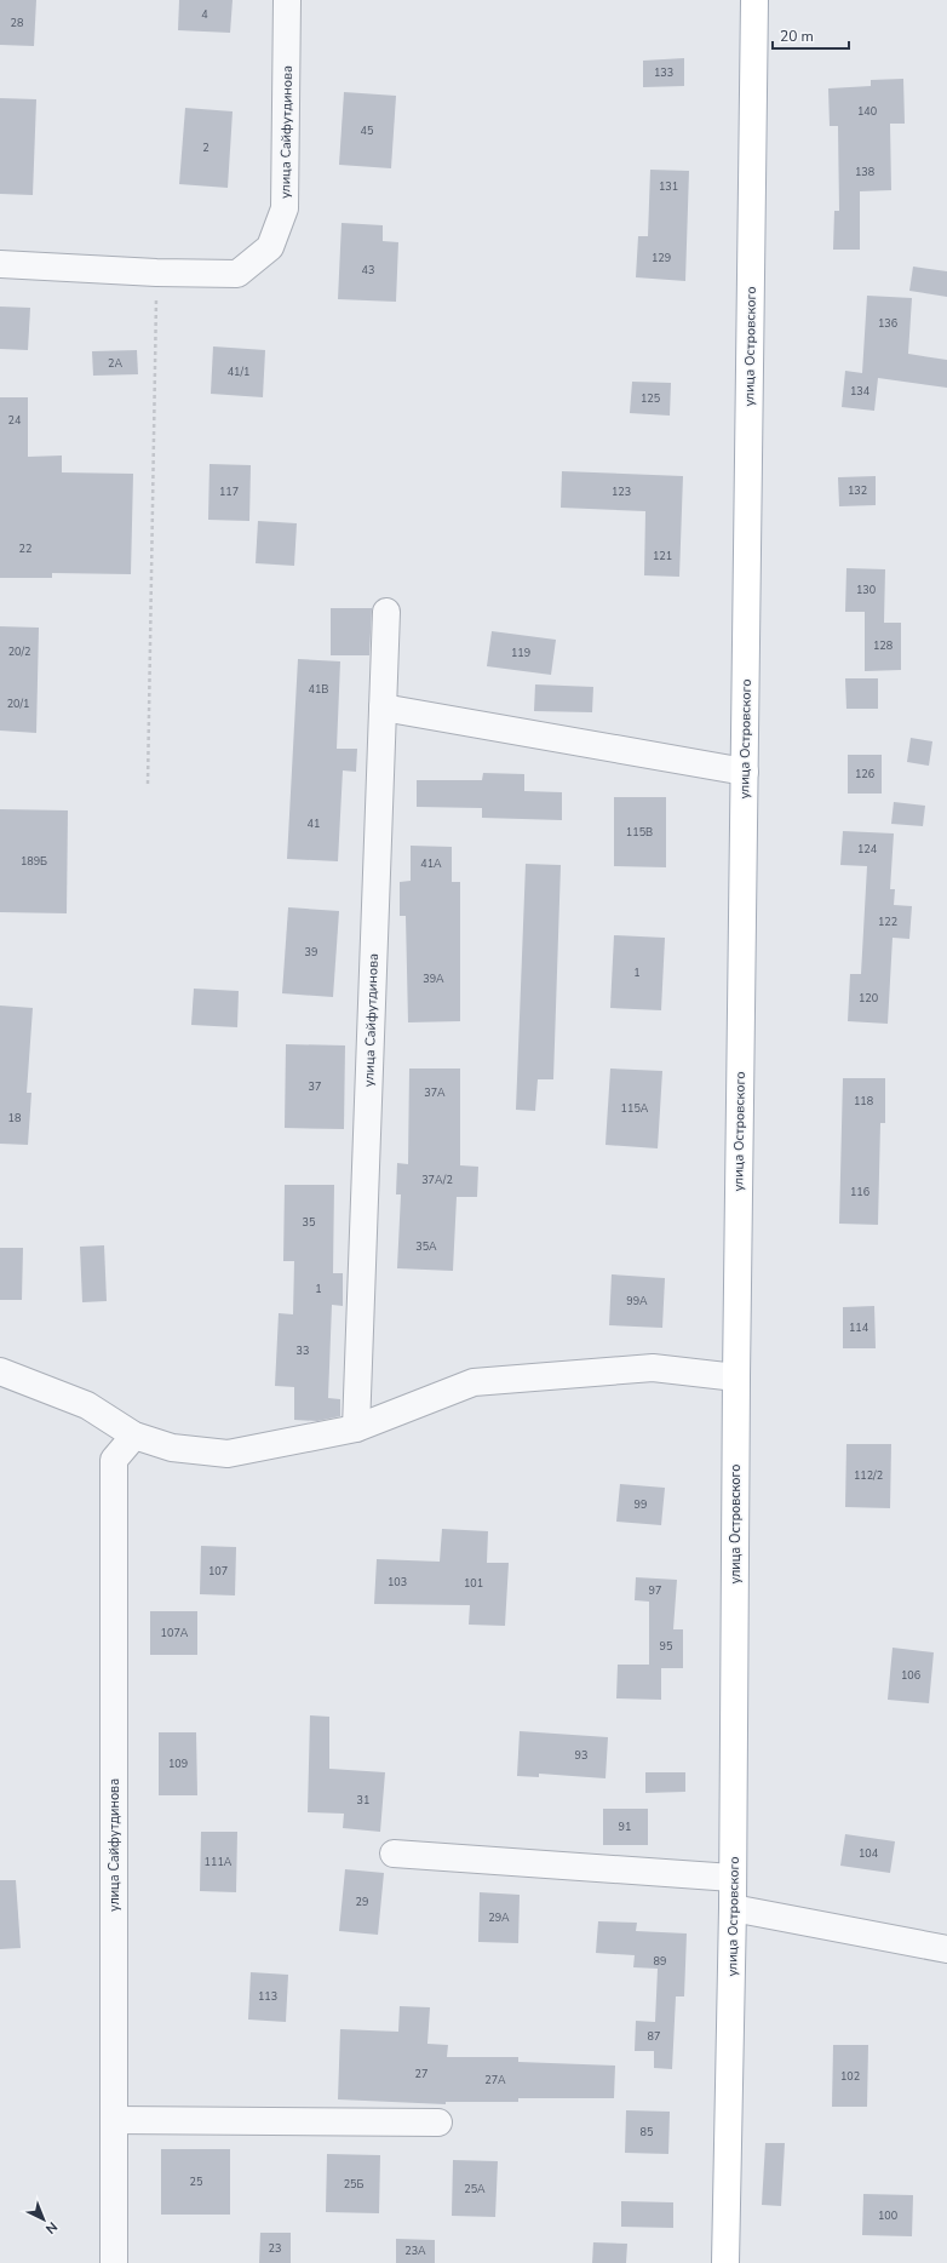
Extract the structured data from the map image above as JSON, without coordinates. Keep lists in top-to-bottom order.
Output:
{
  "streets": {
    "main road": ["улица Островского"],
    "street": ["улица Сайфутдинова"]
  },
  "house_numbers": [
    "4",
    "28",
    "133",
    "140",
    "45",
    "2",
    "138",
    "131",
    "129",
    "43",
    "136",
    "2А",
    "41/1",
    "134",
    "125",
    "24",
    "132",
    "117",
    "123",
    "22",
    "121",
    "130",
    "128",
    "20/2",
    "119",
    "41В",
    "20/1",
    "126",
    "41",
    "115В",
    "124",
    "189Б",
    "41А",
    "122",
    "39",
    "1",
    "39А",
    "120",
    "37",
    "37А",
    "118",
    "115А",
    "18",
    "37А/2",
    "116",
    "35",
    "35А",
    "1",
    "99А",
    "114",
    "33",
    "112/2",
    "99",
    "107",
    "103",
    "101",
    "97",
    "107А",
    "95",
    "106",
    "93",
    "109",
    "31",
    "91",
    "104",
    "111А",
    "29",
    "29А",
    "89",
    "113",
    "87",
    "27",
    "102",
    "27А",
    "85",
    "25",
    "25Б",
    "25А",
    "100",
    "23",
    "23А"
  ],
  "scale_bar": "20 m",
  "north": "bottom right"
}
